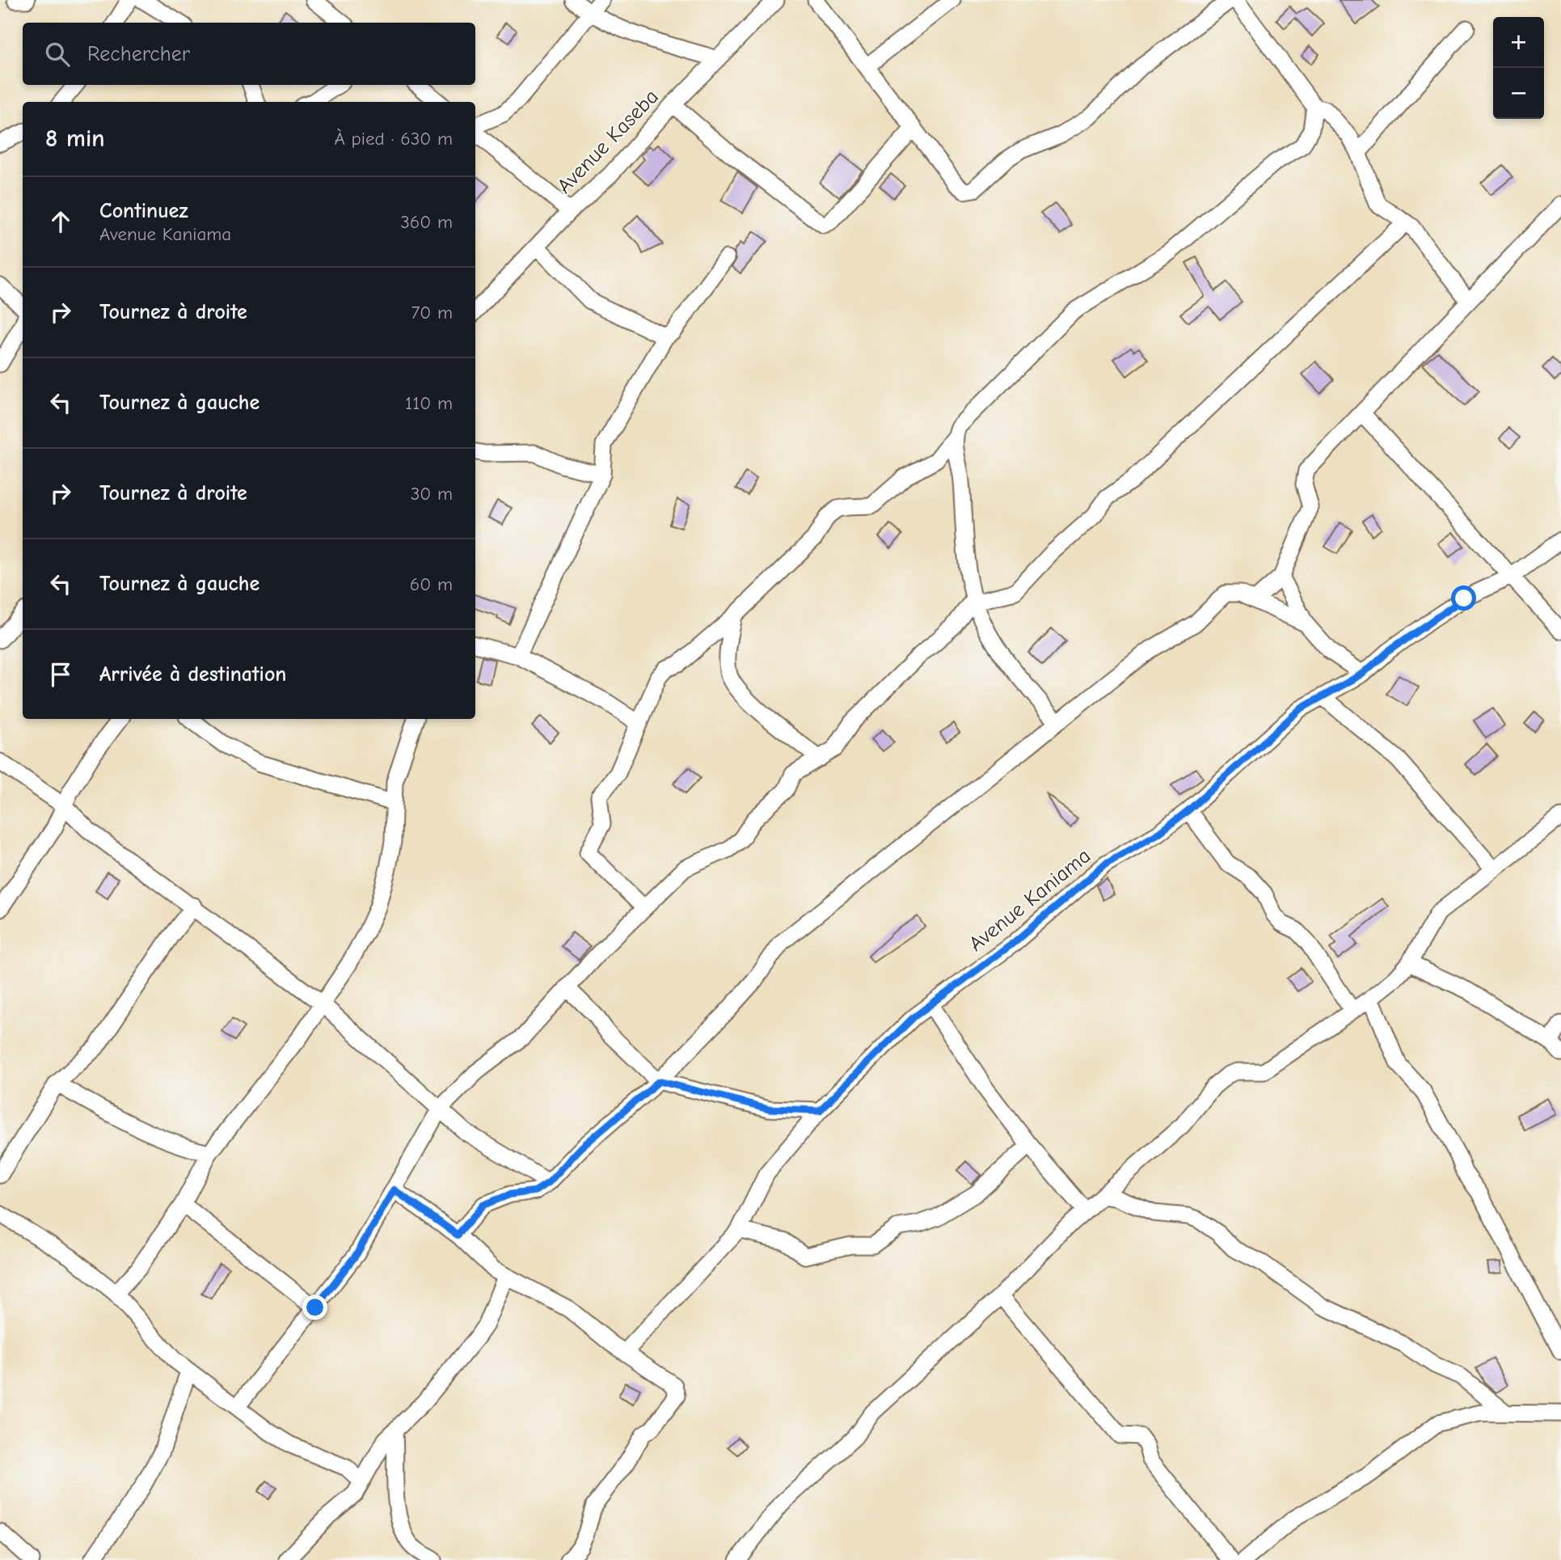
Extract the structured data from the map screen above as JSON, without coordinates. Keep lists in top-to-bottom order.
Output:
{
  "streets": {
    "street": ["Avenue Kaseba", "Avenue Kaniama"]
  },
  "page": {
    "map_buttons": ["+", "−"],
    "search": "Rechercher",
    "heading": ["8 min", "À pied · 630 m"],
    "list": [
      ["Continuez", "Avenue Kaniama", "360 m"],
      ["Tournez à droite", "70 m"],
      ["Tournez à gauche", "110 m"],
      ["Tournez à droite", "30 m"],
      ["Tournez à gauche", "60 m"],
      "Arrivée à destination"
    ]
  }
}
